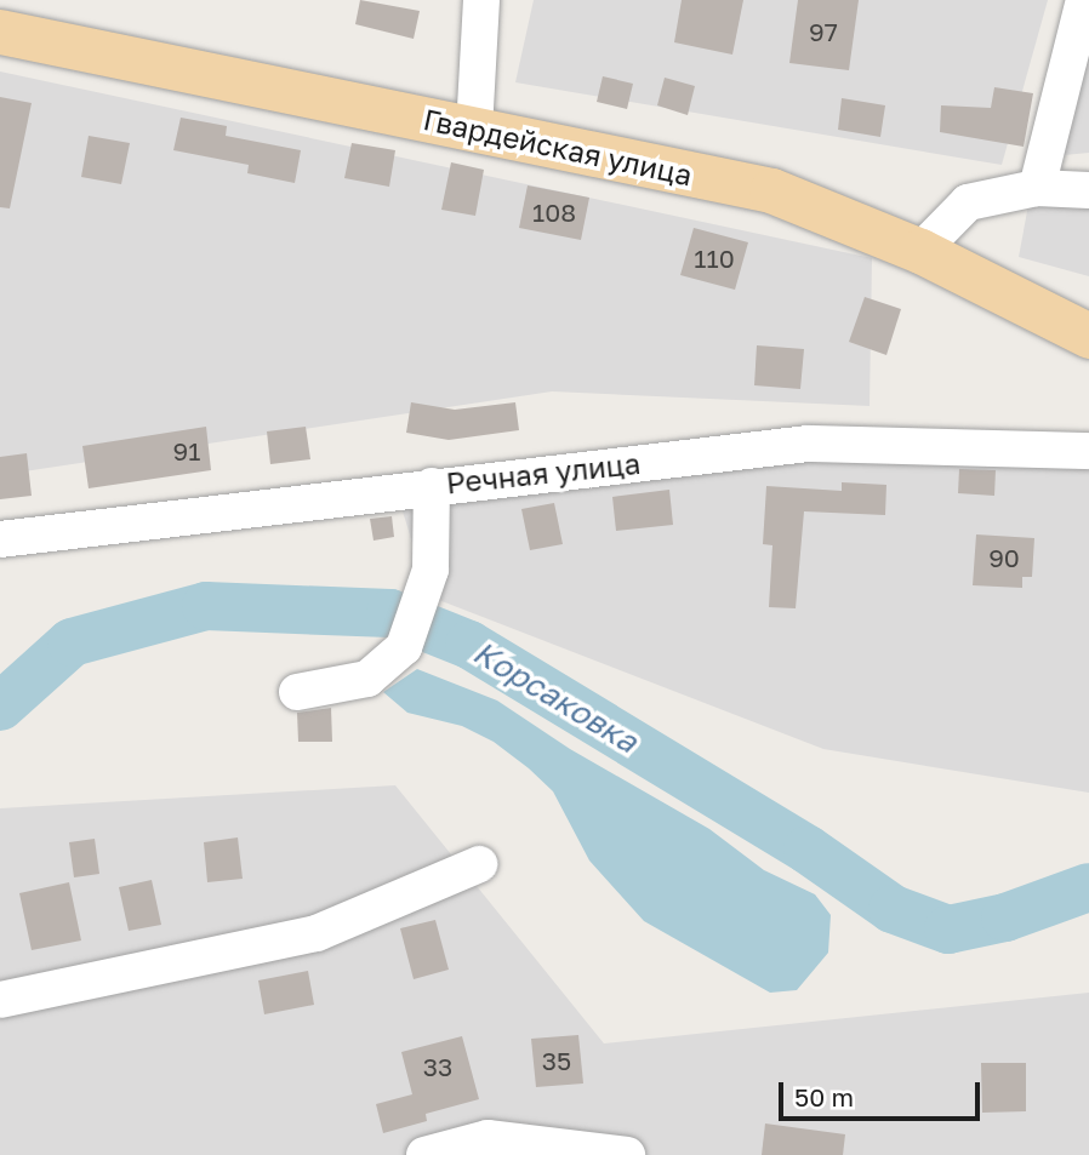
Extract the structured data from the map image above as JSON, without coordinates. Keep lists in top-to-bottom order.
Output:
{
  "streets": {
    "main road": ["Гвардейская улица"],
    "street": ["Речная улица"]
  },
  "water": ["Корсаковка"],
  "house_numbers": [
    "97",
    "108",
    "110",
    "91",
    "90",
    "35",
    "33"
  ],
  "scale_bar": "50 m"
}
